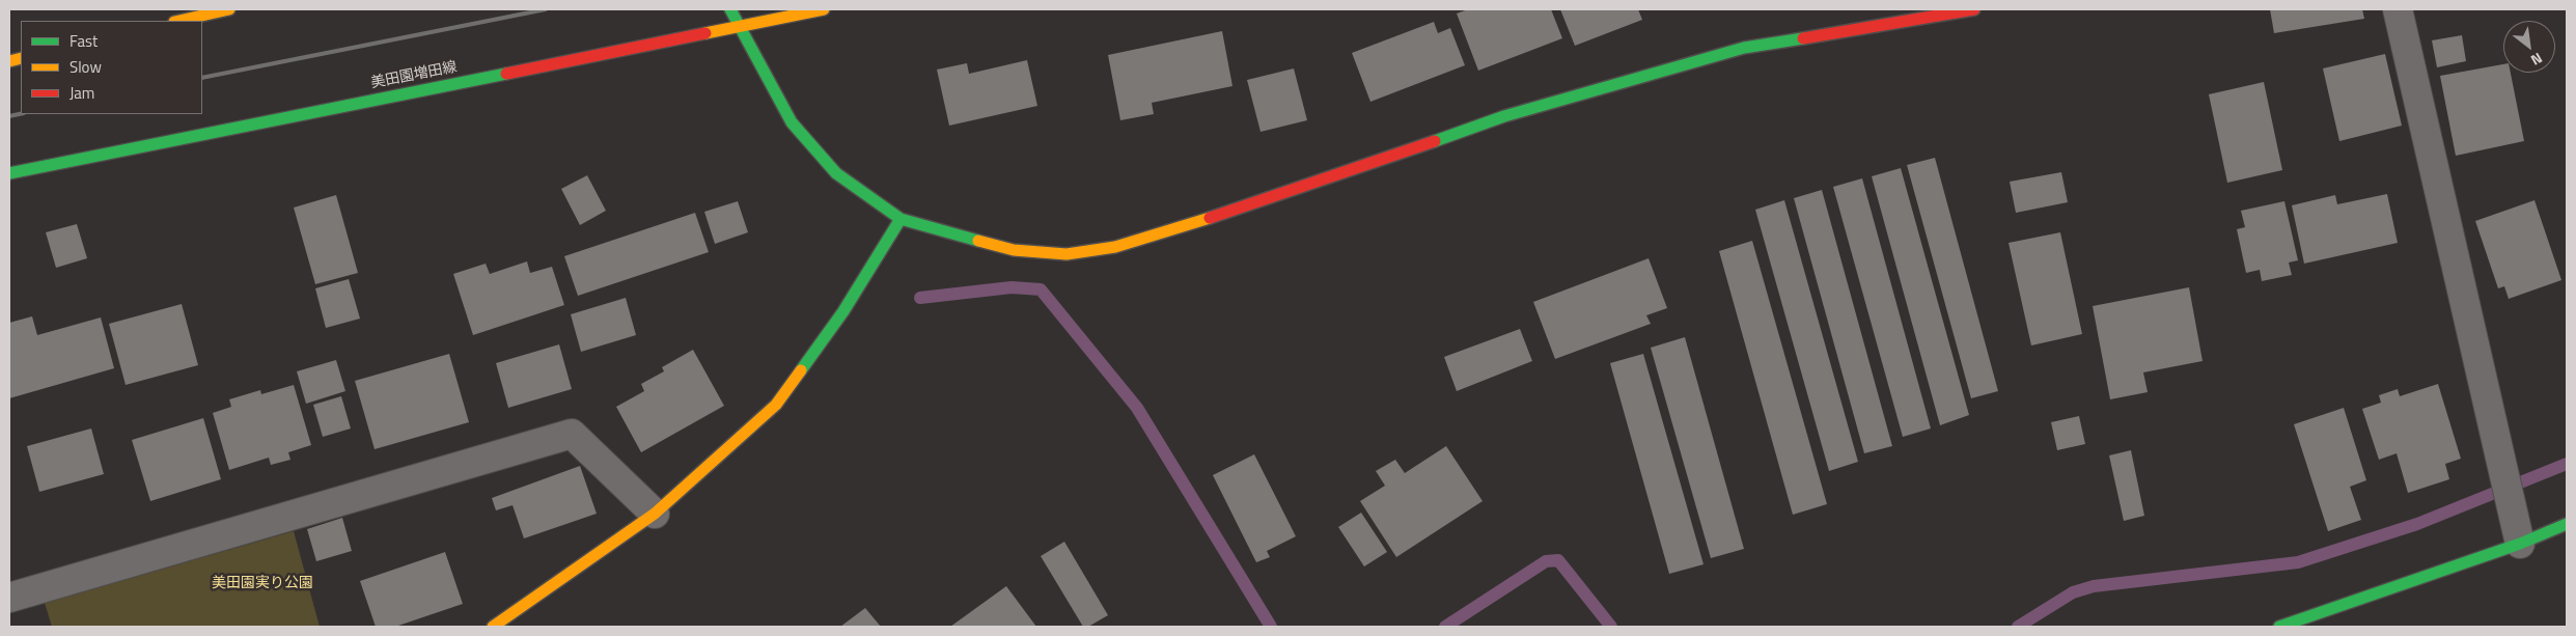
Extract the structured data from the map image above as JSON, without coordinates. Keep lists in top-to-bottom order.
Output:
{
  "streets": {
    "street": ["美田園増田線"]
  },
  "parks": ["美田園実り公園"],
  "legend": ["Fast", "Slow", "Jam"],
  "north": "bottom right"
}
